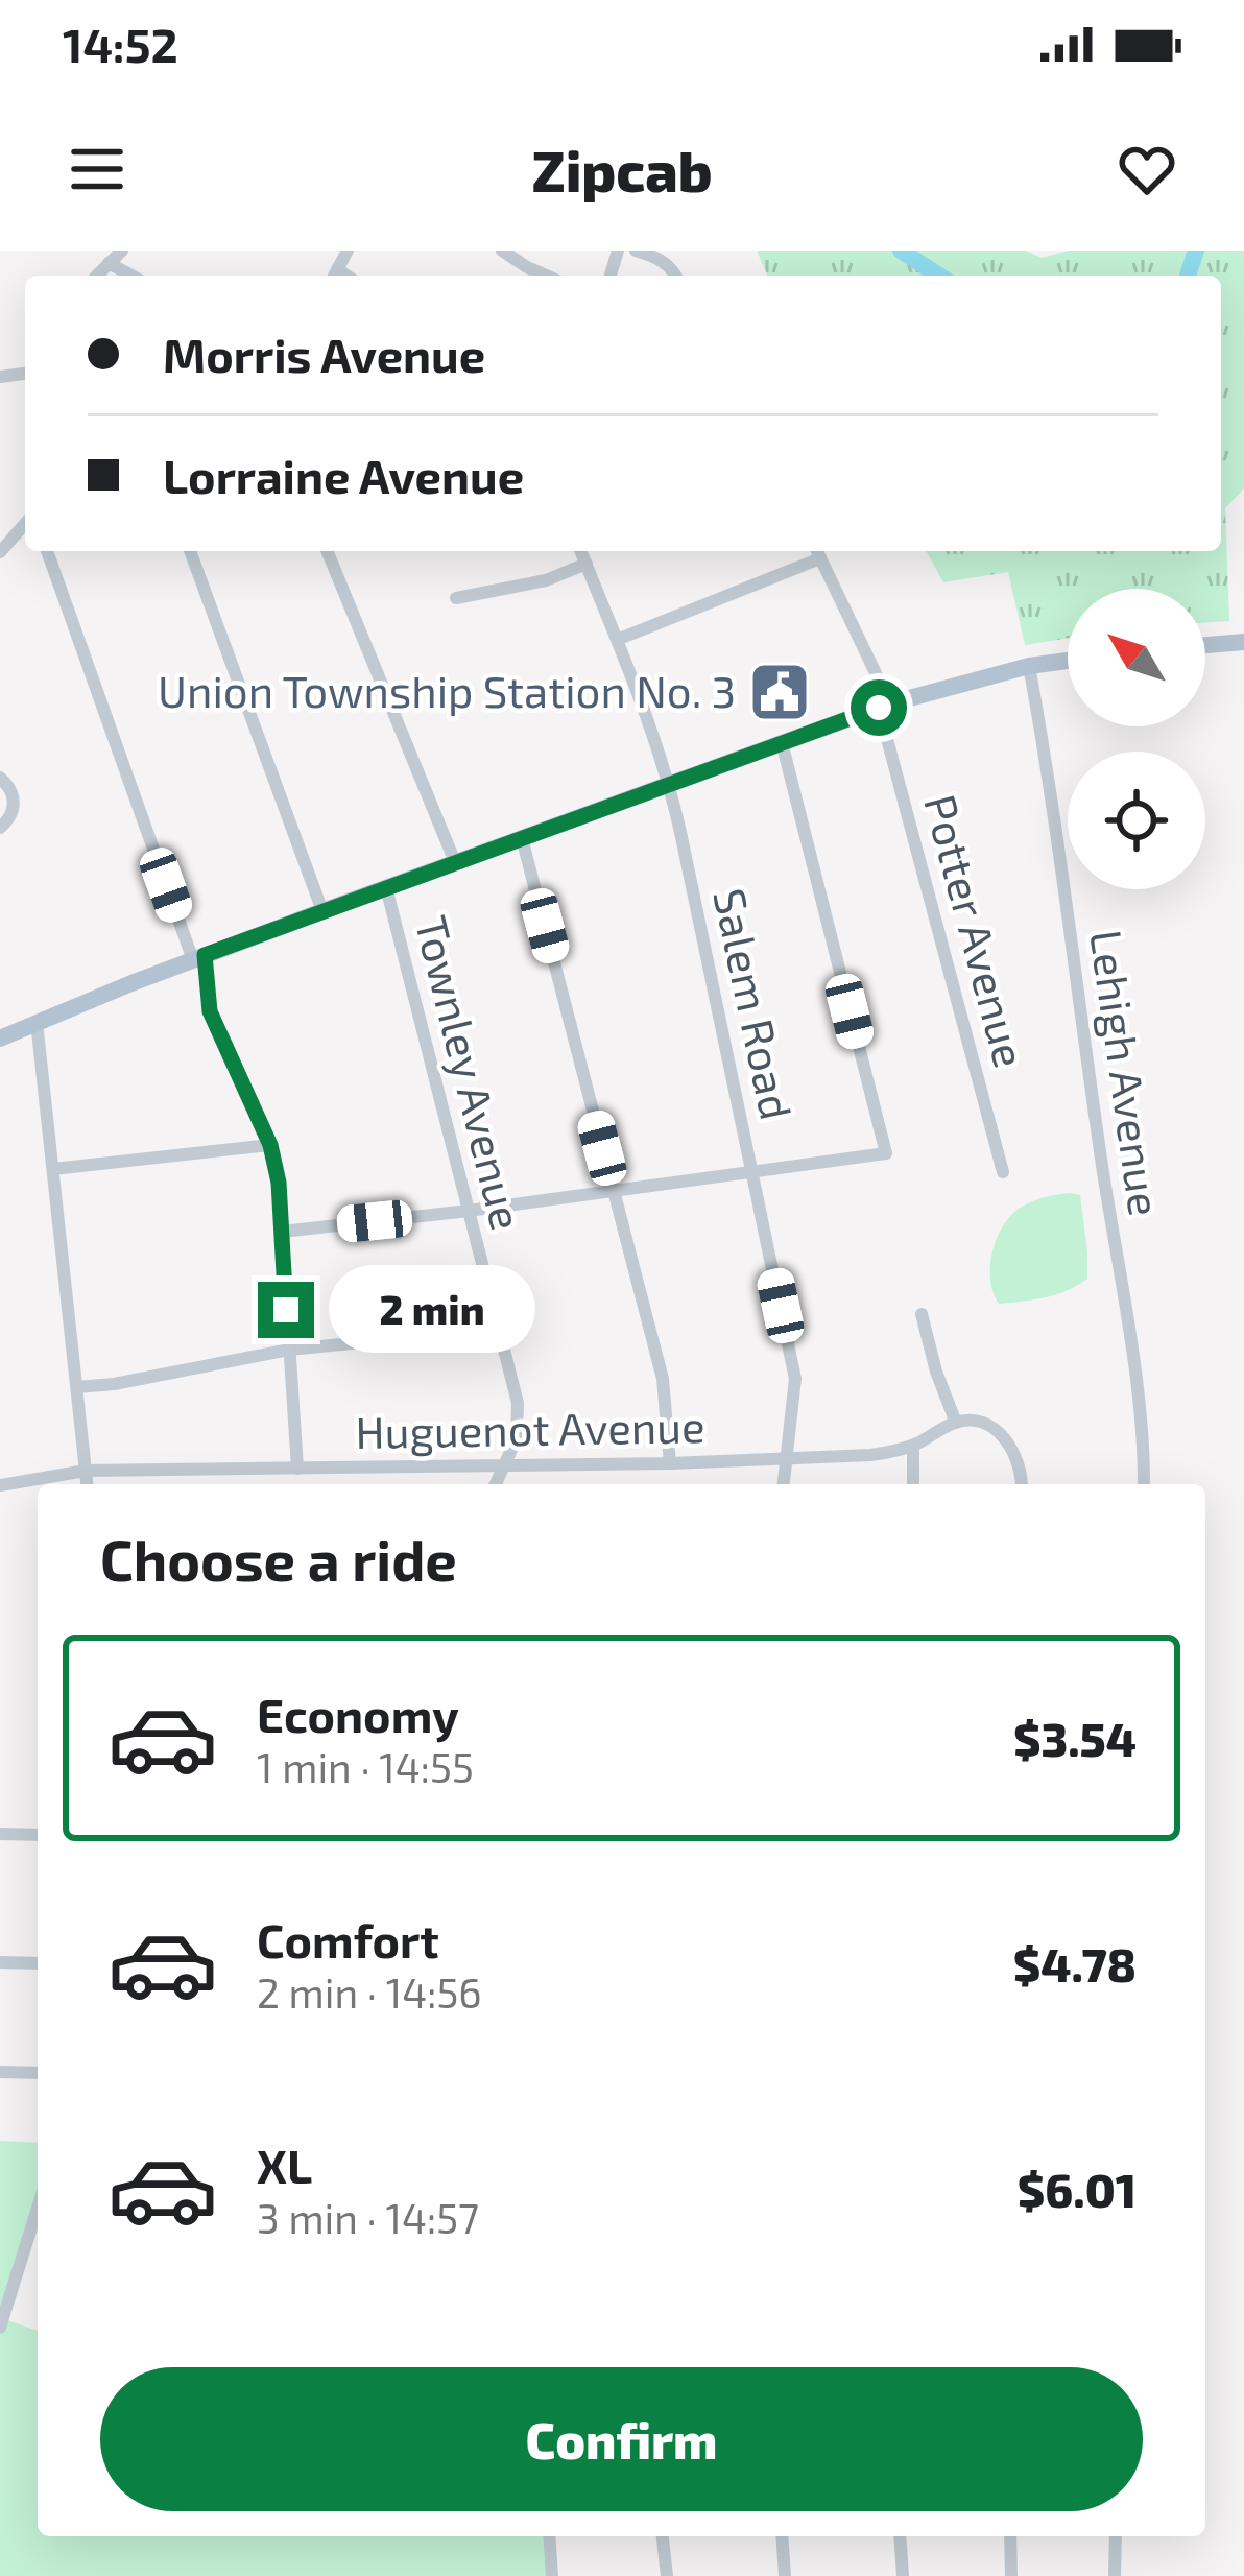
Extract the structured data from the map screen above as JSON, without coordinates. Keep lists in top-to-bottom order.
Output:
{
  "streets": {
    "street": [
      "Potter Avenue",
      "Salem Road",
      "Townley Avenue",
      "Lehigh Avenue",
      "Huguenot Avenue"
    ]
  },
  "crossings": [
    ["Salem Road", "Huguenot Avenue"],
    ["Townley Avenue", "Huguenot Avenue"]
  ],
  "places": {
    "public building": ["Union Township Station No. 3"]
  },
  "north": "top left",
  "page": {
    "status": "14:52",
    "header": "Zipcab",
    "banner": ["Morris Avenue", "Lorraine Avenue"],
    "bubble": "2 min",
    "heading": "Choose a ride",
    "list": [
      {
        "name": "Economy",
        "note": "1 min · 14:55",
        "value": "$3.54"
      },
      {
        "name": "Comfort",
        "note": "2 min · 14:56",
        "value": "$4.78"
      },
      {
        "name": "XL",
        "note": "3 min · 14:57",
        "value": "$6.01"
      }
    ],
    "buttons": "Confirm"
  }
}
